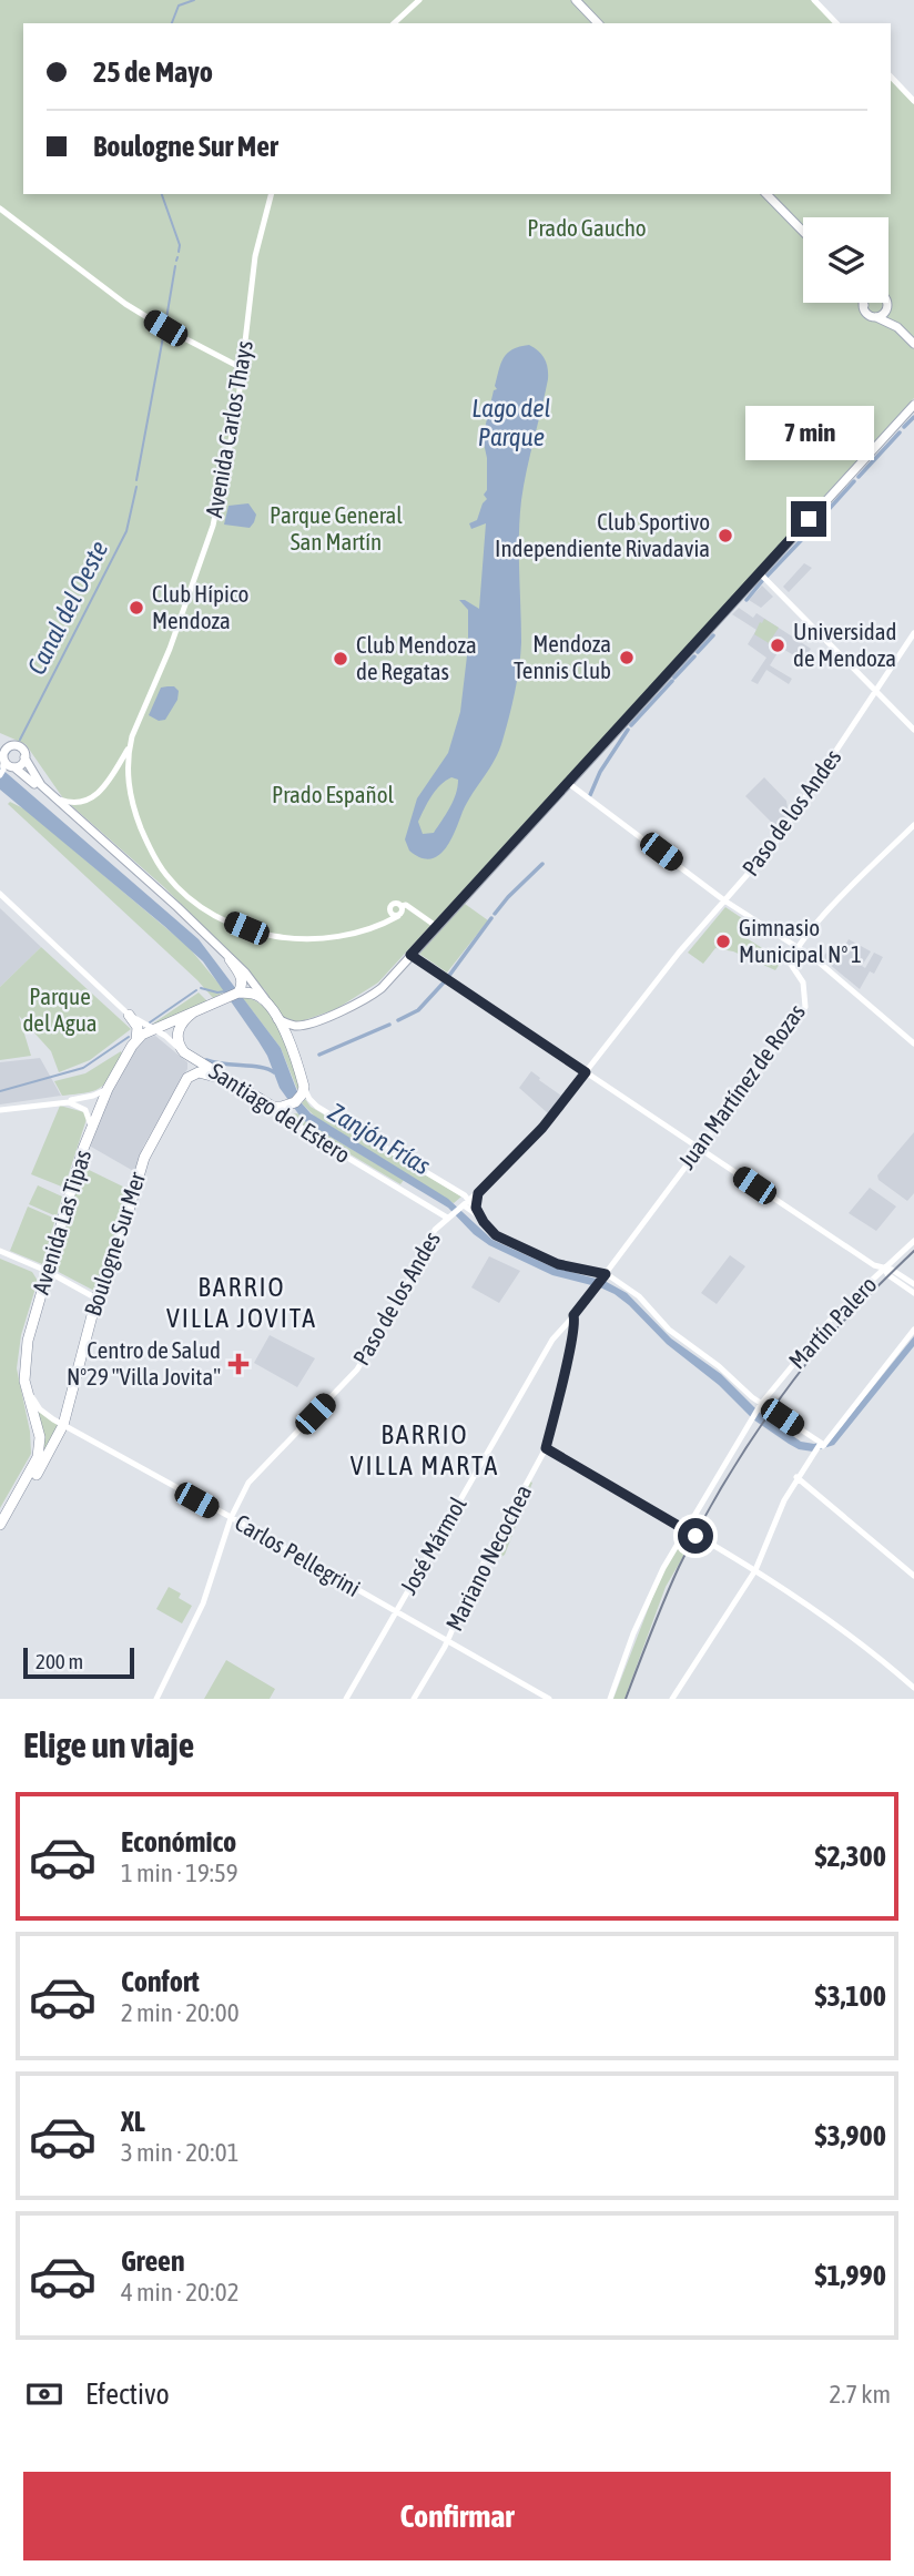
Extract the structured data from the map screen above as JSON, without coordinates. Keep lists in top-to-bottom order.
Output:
{
  "streets": {
    "highway": ["Santiago del Estero", "Avenida Las Tipas", "Boulogne Sur Mer"],
    "street": [
      "Avenida Carlos Thays",
      "Paso de los Andes",
      "Juan Martínez de Rozas",
      "Martín Palero",
      "José Mármol",
      "Carlos Pellegrini",
      "Mariano Necochea"
    ]
  },
  "crossings": [
    ["Paso de los Andes", "Santiago del Estero"],
    ["Paso de los Andes", "Carlos Pellegrini"],
    ["Santiago del Estero", "Avenida Las Tipas"],
    ["Santiago del Estero", "Boulogne Sur Mer"],
    ["Avenida Las Tipas", "Boulogne Sur Mer"],
    ["Avenida Las Tipas", "Carlos Pellegrini"],
    ["Boulogne Sur Mer", "Carlos Pellegrini"],
    ["José Mármol", "Carlos Pellegrini"],
    ["José Mármol", "Mariano Necochea"],
    ["Carlos Pellegrini", "Mariano Necochea"]
  ],
  "districts": ["BARRIO VILLA JOVITA", "BARRIO VILLA MARTA"],
  "water": ["Lago del Parque", "Canal del Oeste", "Zanjón Frías"],
  "parks": [
    "Prado Gaucho",
    "Parque General San Martín",
    "Prado Español",
    "Parque del Agua"
  ],
  "places": {
    "other": [
      "Club Sportivo Independiente Rivadavia",
      "Club Hípico Mendoza",
      "Universidad de Mendoza",
      "Mendoza Tennis Club",
      "Club Mendoza de Regatas",
      "Gimnasio Municipal N° 1"
    ],
    "health": ["Centro de Salud N°29 \"Villa Jovita\""]
  },
  "scale_bar": "200 m",
  "page": {
    "banner": ["25 de Mayo", "Boulogne Sur Mer"],
    "bubble": "7 min",
    "scale": "200 m",
    "heading": "Elige un viaje",
    "list": [
      {
        "name": "Económico",
        "note": "1 min · 19:59",
        "value": "$2,300"
      },
      {
        "name": "Confort",
        "note": "2 min · 20:00",
        "value": "$3,100"
      },
      {
        "name": "XL",
        "note": "3 min · 20:01",
        "value": "$3,900"
      },
      {
        "name": "Green",
        "note": "4 min · 20:02",
        "value": "$1,990"
      }
    ],
    "pay": ["Efectivo", "2.7 km"],
    "buttons": "Confirmar"
  }
}
